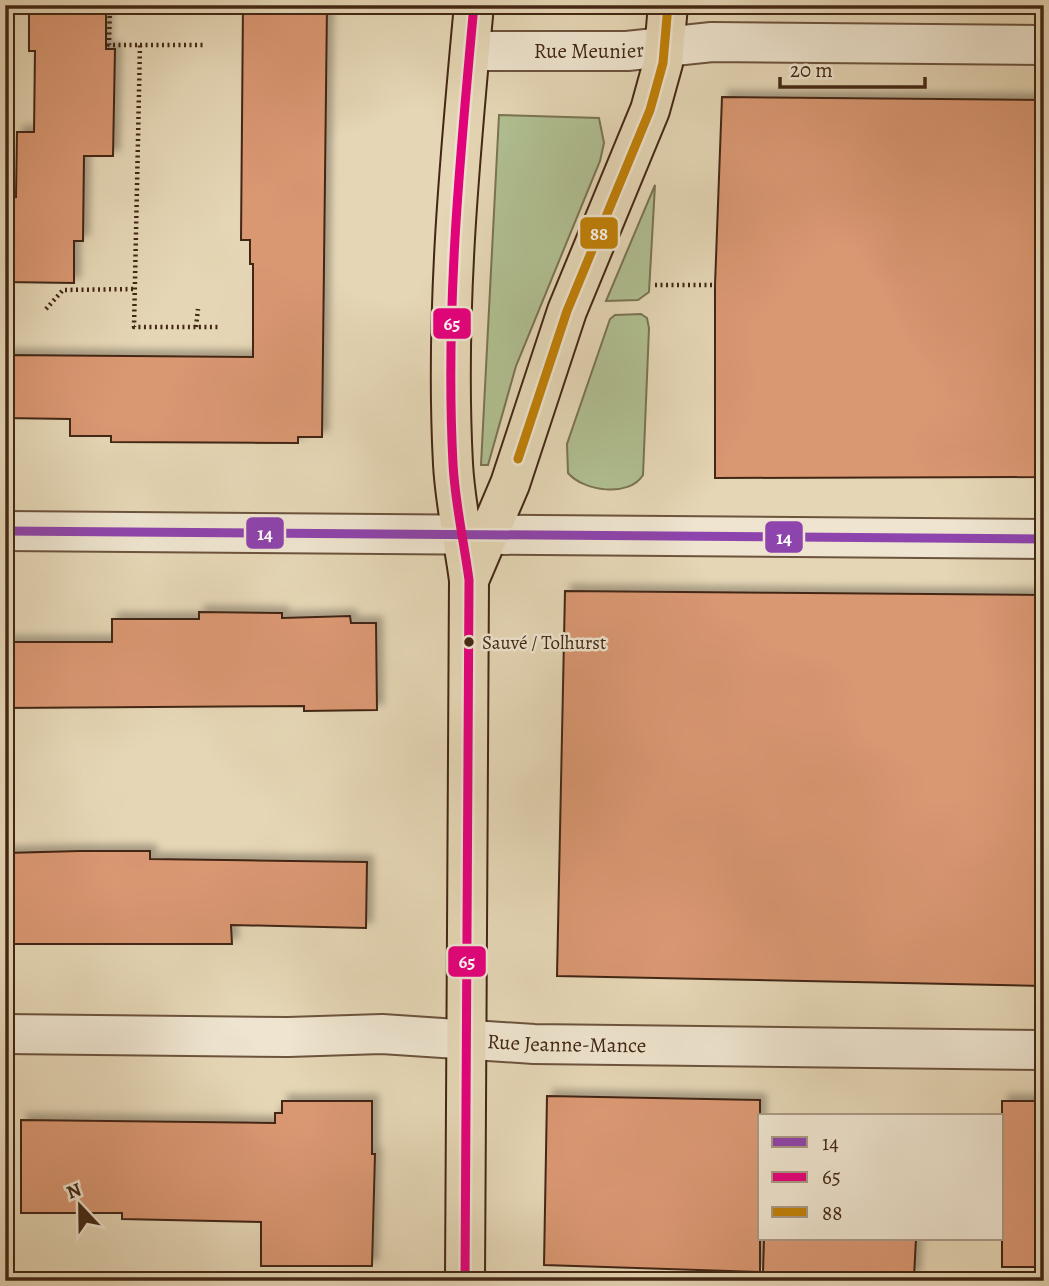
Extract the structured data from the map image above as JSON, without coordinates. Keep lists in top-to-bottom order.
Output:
{
  "streets": {
    "street": ["Rue Meunier", "Rue Jeanne-Mance"]
  },
  "places": ["Sauvé / Tolhurst"],
  "lines": ["transit line 65", "transit line 88", "transit line 14"],
  "legend": ["14", "65", "88"],
  "scale_bar": "20 m",
  "north": "top"
}
